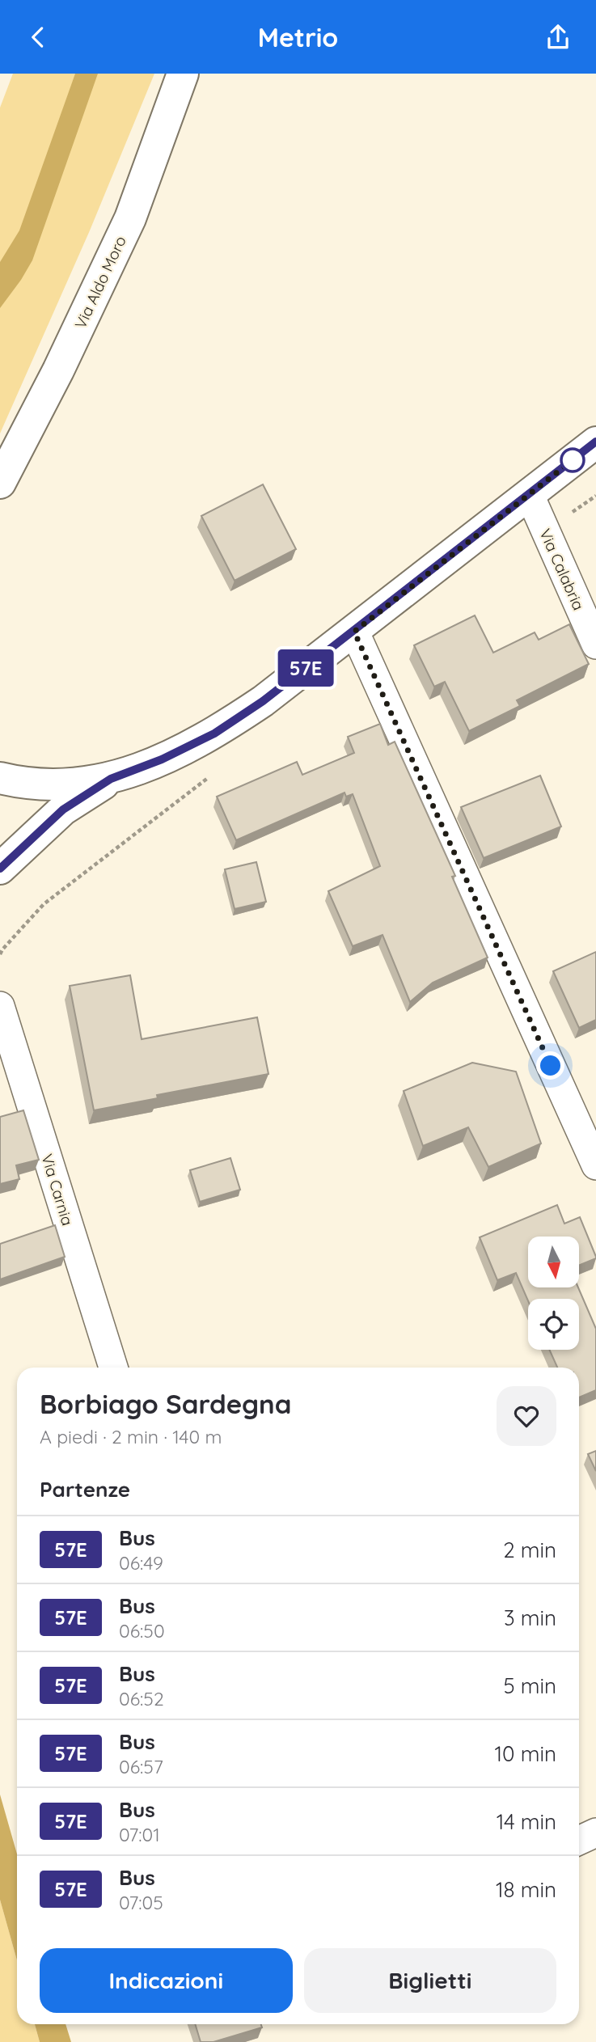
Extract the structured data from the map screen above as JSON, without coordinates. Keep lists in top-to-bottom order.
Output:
{
  "streets": {
    "main road": ["Via Aldo Moro"],
    "street": ["Via Calabria", "Via Carnia"]
  },
  "lines": ["bus line 57E"],
  "north": "bottom",
  "page": {
    "header": "Metrio",
    "on_map": "57E",
    "heading": [
      ["Borbiago Sardegna", "A piedi · 2 min · 140 m"],
      "Partenze"
    ],
    "list": [
      {
        "mark": "57E",
        "name": "Bus",
        "note": "06:49",
        "value": "2 min"
      },
      {
        "mark": "57E",
        "name": "Bus",
        "note": "06:50",
        "value": "3 min"
      },
      {
        "mark": "57E",
        "name": "Bus",
        "note": "06:52",
        "value": "5 min"
      },
      {
        "mark": "57E",
        "name": "Bus",
        "note": "06:57",
        "value": "10 min"
      },
      {
        "mark": "57E",
        "name": "Bus",
        "note": "07:01",
        "value": "14 min"
      },
      {
        "mark": "57E",
        "name": "Bus",
        "note": "07:05",
        "value": "18 min"
      }
    ],
    "buttons": ["Indicazioni", "Biglietti"]
  }
}
